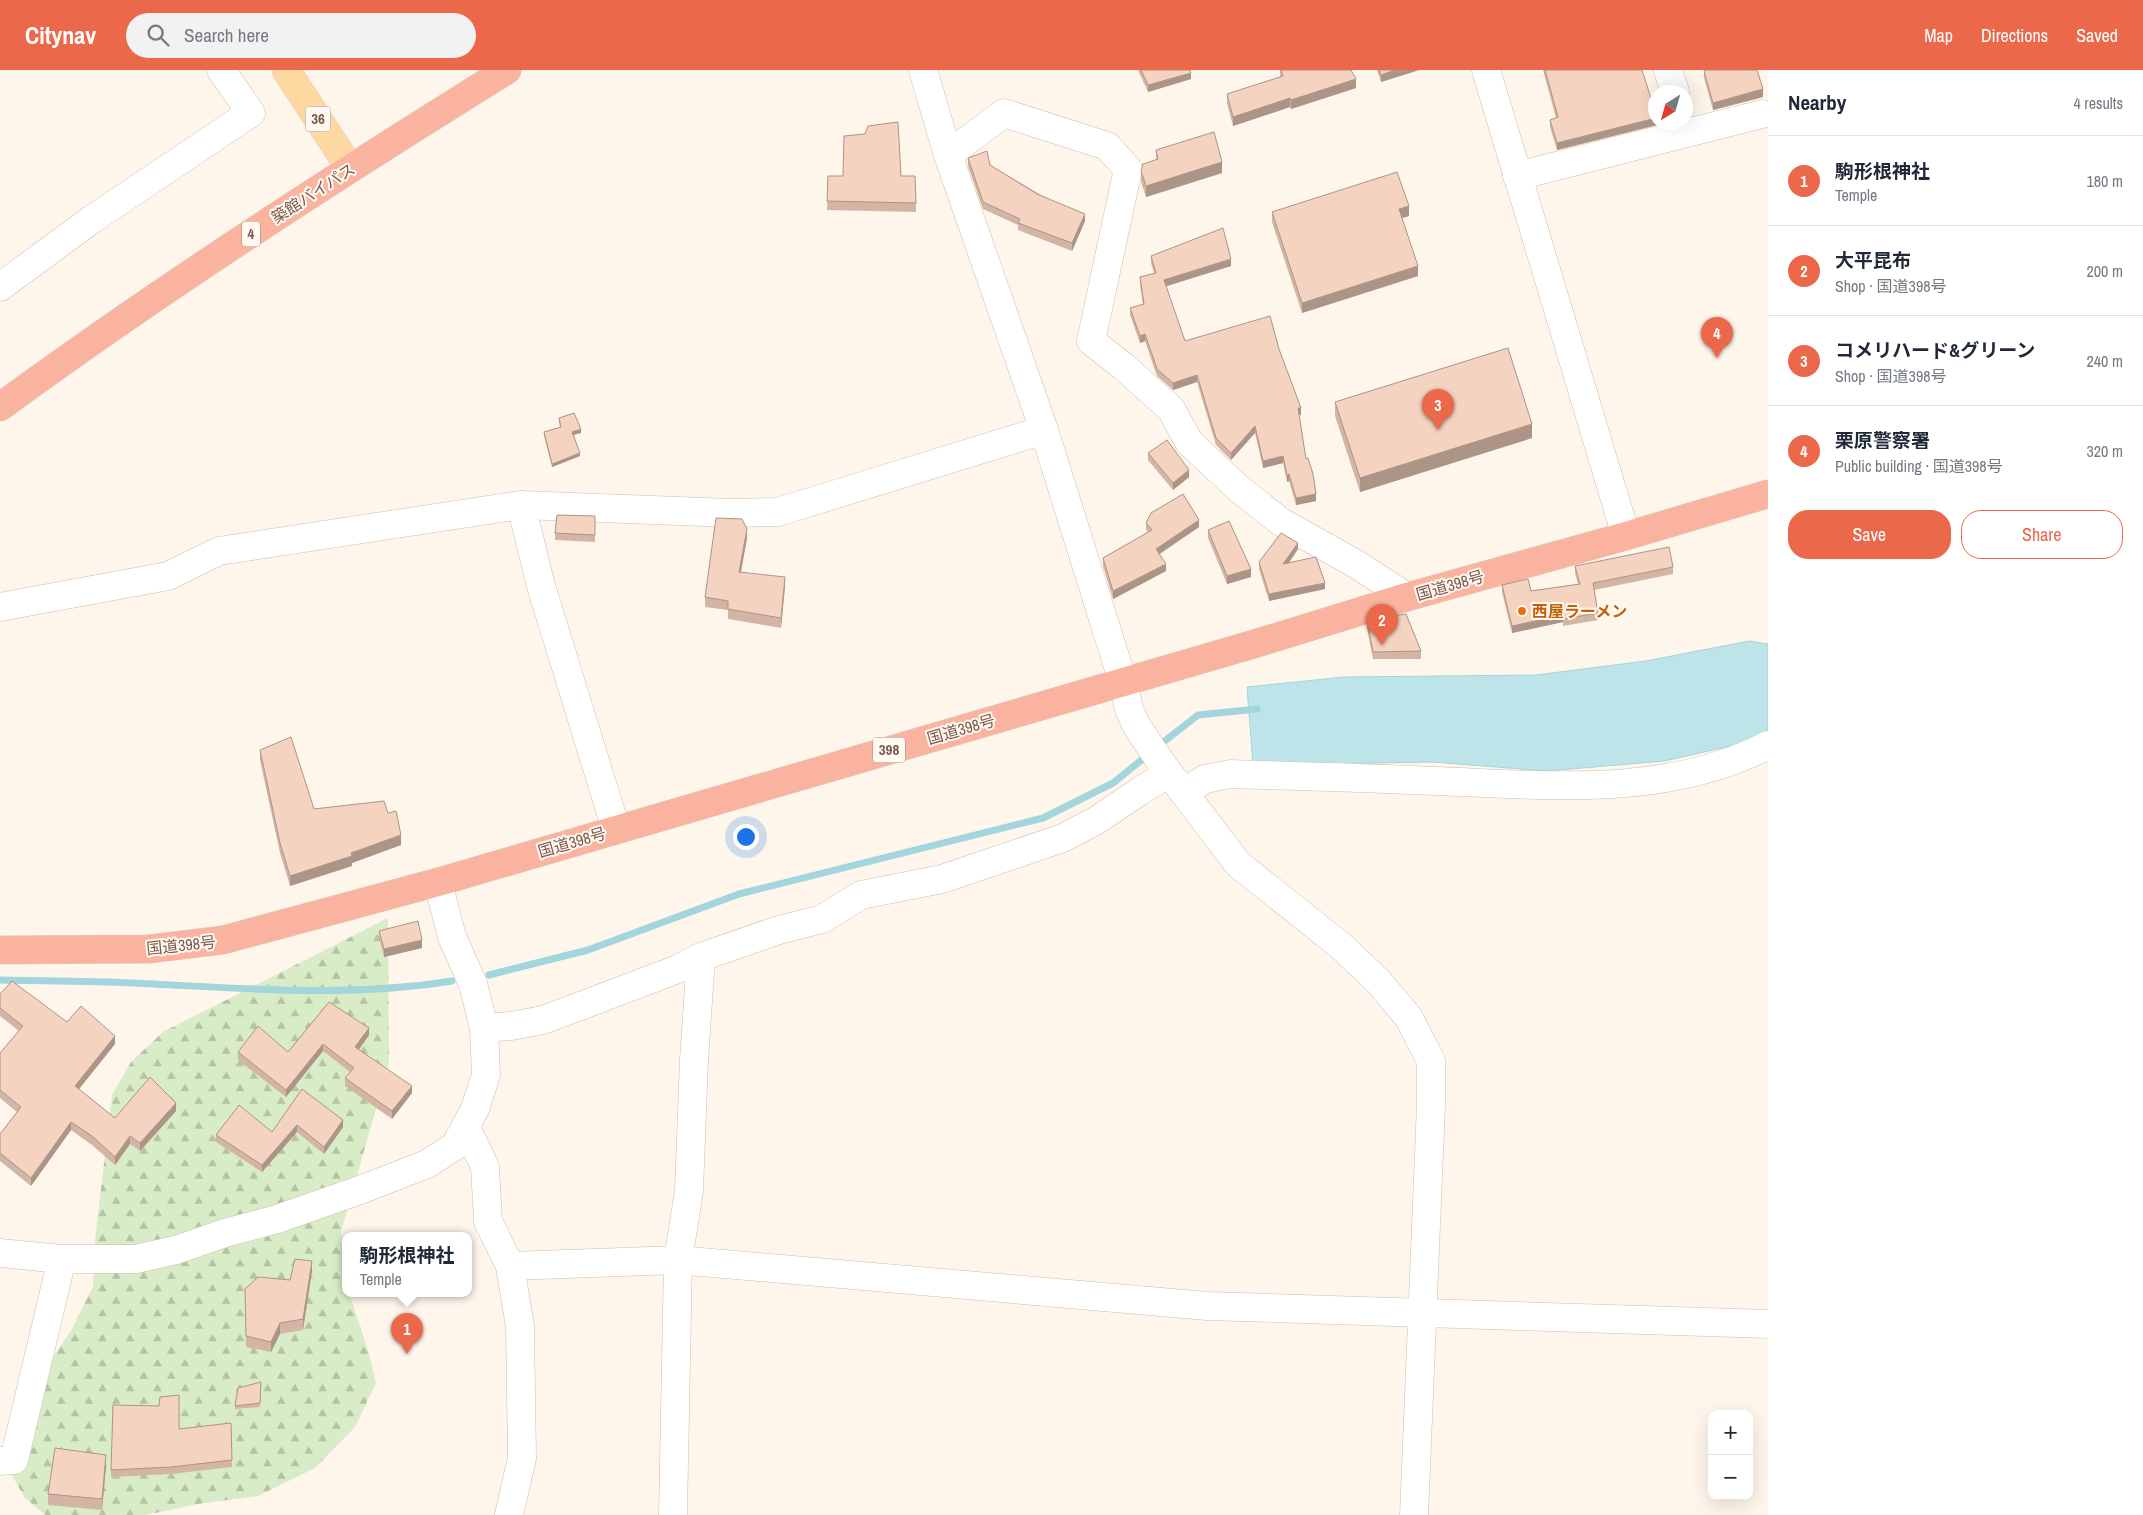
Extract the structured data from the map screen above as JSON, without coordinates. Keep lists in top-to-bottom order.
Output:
{
  "streets": {
    "highway": [
      "築館バイパス",
      "4",
      "国道398号",
      "398"
    ],
    "main road": ["36"]
  },
  "crossings": [
    ["36", "築館バイパス"]
  ],
  "places": ["西屋ラーメン"],
  "north": "bottom left",
  "page": {
    "header": "Citynav",
    "search": "Search here",
    "nav": ["Map", "Directions", "Saved"],
    "heading": ["Nearby", "4 results"],
    "list": [
      {
        "mark": "1",
        "name": "駒形根神社",
        "note": "Temple",
        "value": "180 m"
      },
      {
        "mark": "2",
        "name": "大平昆布",
        "note": "Shop · 国道398号",
        "value": "200 m"
      },
      {
        "mark": "3",
        "name": "コメリハード&グリーン",
        "note": "Shop · 国道398号",
        "value": "240 m"
      },
      {
        "mark": "4",
        "name": "栗原警察署",
        "note": "Public building · 国道398号",
        "value": "320 m"
      }
    ],
    "pins": [
      "4",
      "3",
      "2",
      "1"
    ],
    "buttons": ["Save", "Share"],
    "popup": ["駒形根神社", "Temple"],
    "map_buttons": ["+", "−"]
  }
}
